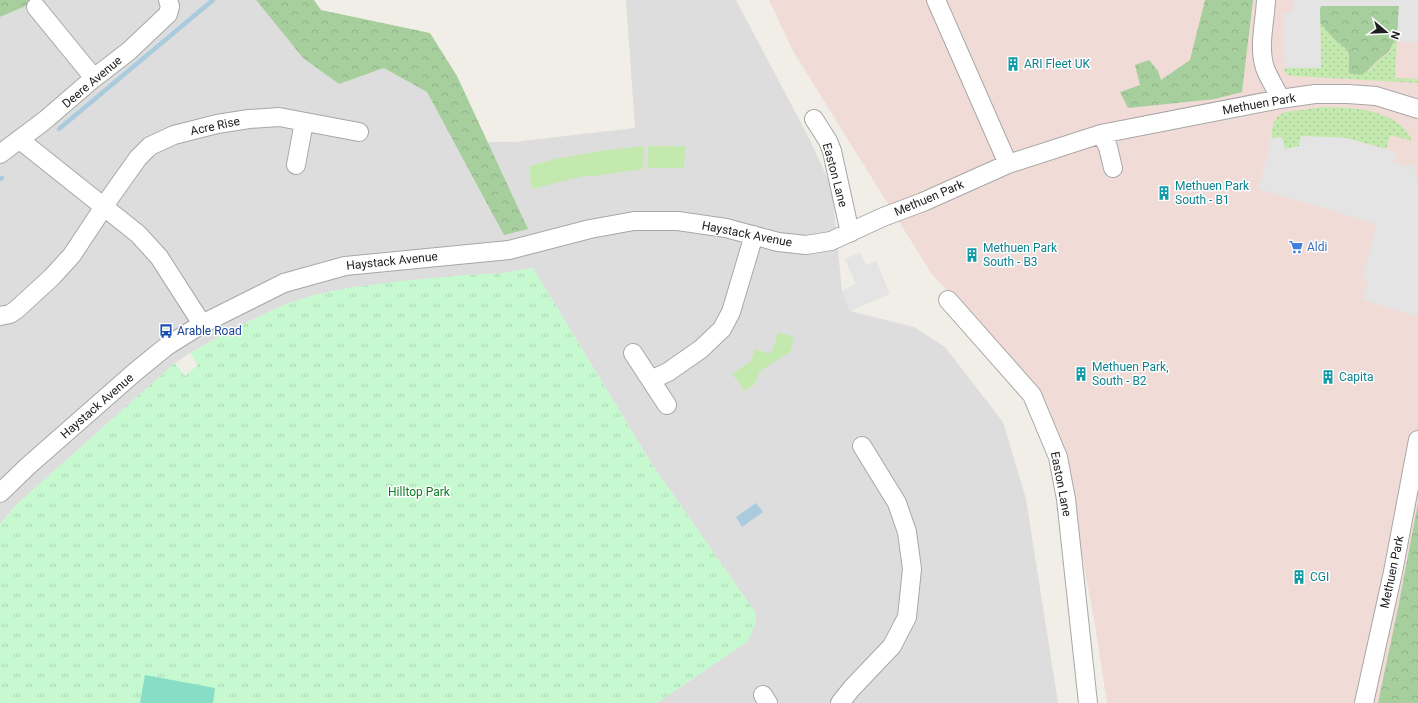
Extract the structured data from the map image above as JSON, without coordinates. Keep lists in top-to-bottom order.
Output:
{
  "streets": {
    "street": [
      "Deere Avenue",
      "Methuen Park",
      "Acre Rise",
      "Easton Lane",
      "Haystack Avenue"
    ]
  },
  "crossings": [
    ["Methuen Park", "Easton Lane"],
    ["Methuen Park", "Haystack Avenue"],
    ["Easton Lane", "Haystack Avenue"]
  ],
  "parks": ["Hilltop Park"],
  "places": {
    "building": [
      "ARI Fleet UK",
      "Methuen Park South - B1",
      "Methuen Park South - B3",
      "Methuen Park, South - B2",
      "Capita",
      "CGI"
    ],
    "supermarket": ["Aldi"],
    "bus stop": ["Arable Road"]
  },
  "north": "right"
}
